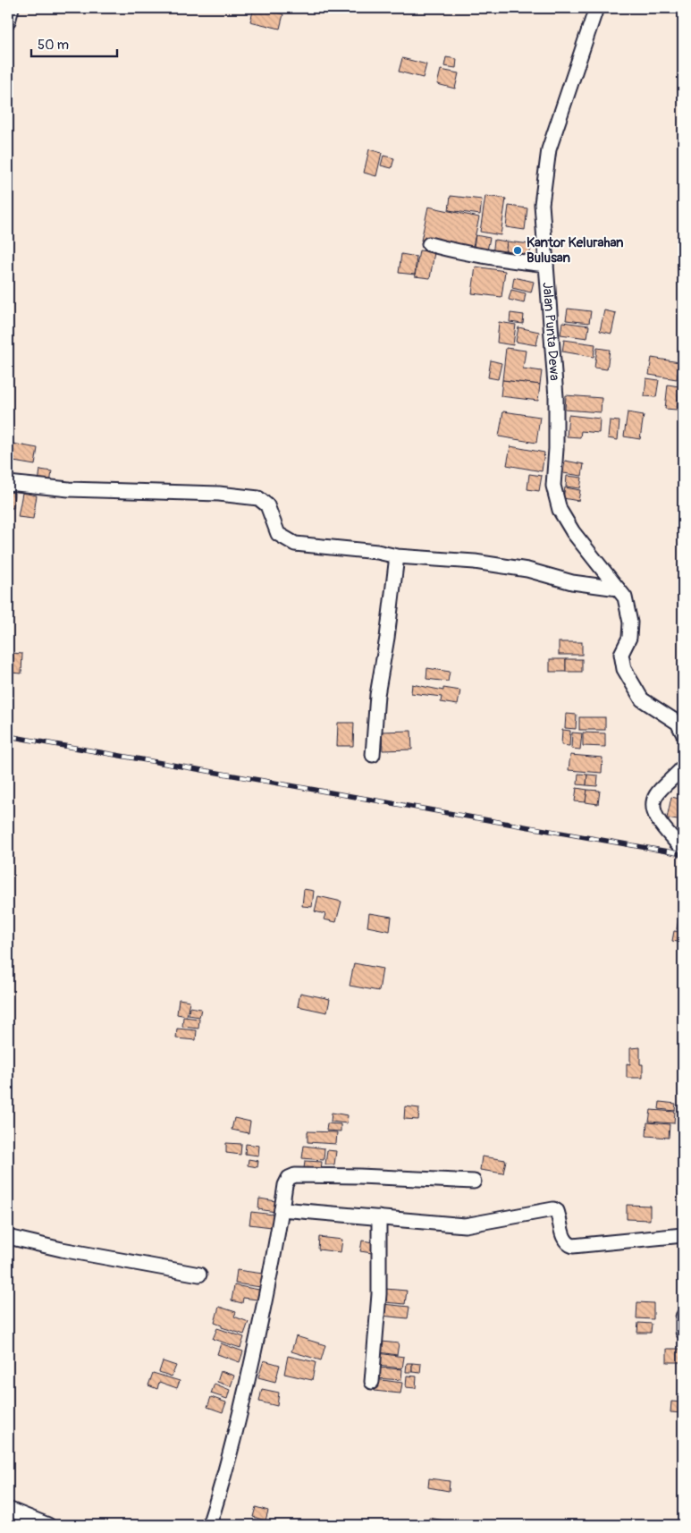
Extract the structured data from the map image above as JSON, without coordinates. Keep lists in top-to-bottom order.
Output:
{
  "streets": {
    "street": ["Jalan Punta Dewa"]
  },
  "places": ["Kantor Kelurahan Bulusan"],
  "scale_bar": "50 m"
}
